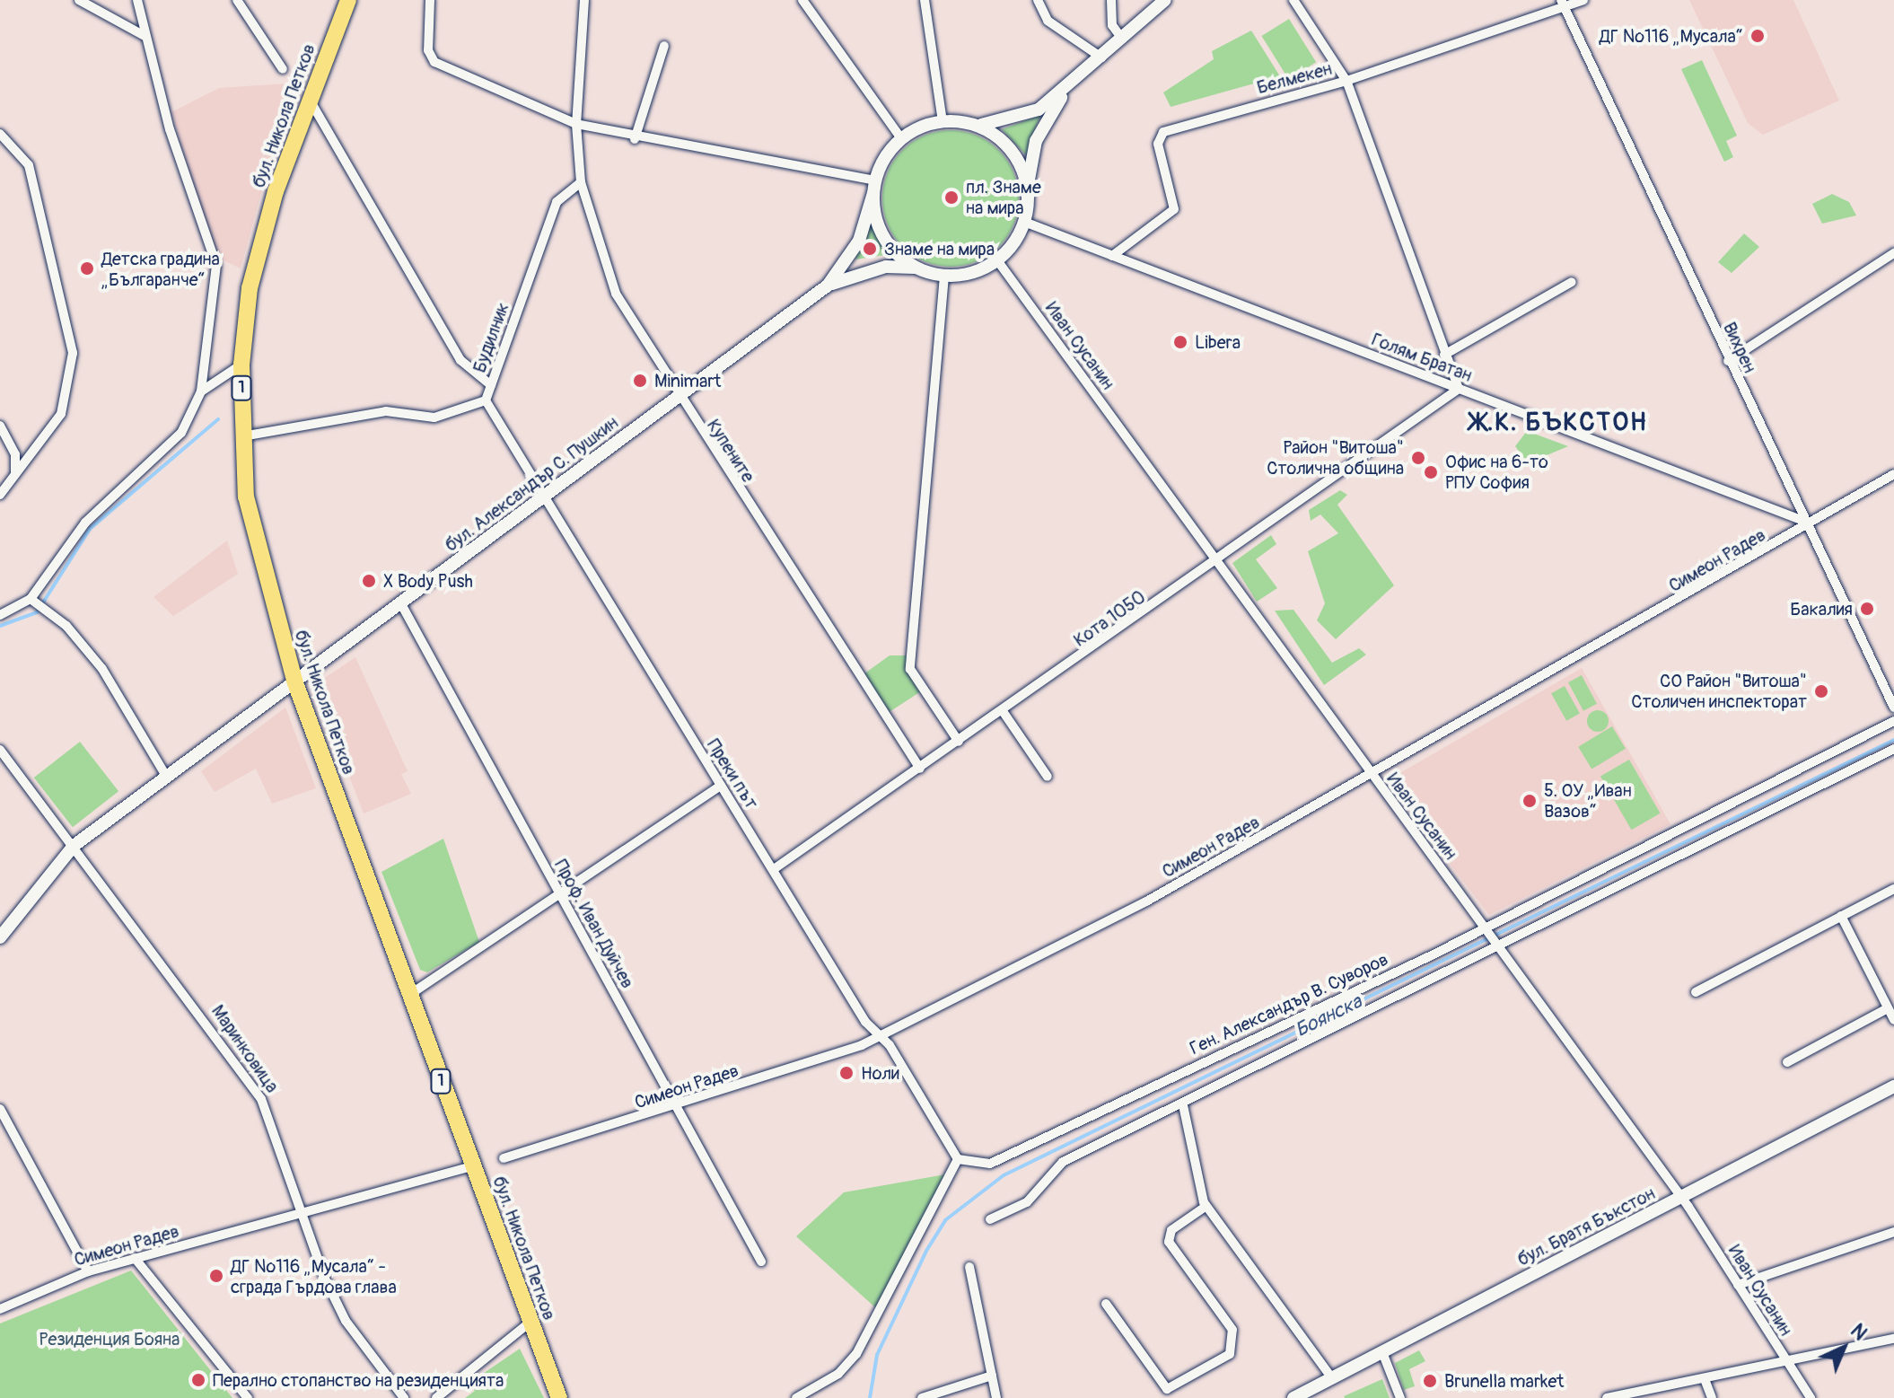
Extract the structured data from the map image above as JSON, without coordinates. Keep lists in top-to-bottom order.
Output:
{
  "streets": {
    "highway": ["бул. Никола Петков", "1"],
    "main road": ["бул. Александър С. Пушкин", "бул. Братя Бъкстон"],
    "street": [
      "Белмекен",
      "Будилник",
      "Иван Сусанин",
      "Вихрен",
      "Голям Братан",
      "Купените",
      "Симеон Радев",
      "Кота 1050",
      "Преки път",
      "Проф. Иван Дуйчев",
      "Ген. Александър В. Суворов",
      "Маринковица"
    ]
  },
  "crossings": [
    ["Белмекен", "Вихрен"],
    ["Белмекен", "Голям Братан"],
    ["бул. Никола Петков", "Будилник"],
    ["бул. Никола Петков", "бул. Александър С. Пушкин"],
    ["бул. Никола Петков", "Симеон Радев"],
    ["Будилник", "Купените"],
    ["Будилник", "Преки път"],
    ["Иван Сусанин", "Голям Братан"],
    ["Иван Сусанин", "бул. Александър С. Пушкин"],
    ["Иван Сусанин", "Симеон Радев"],
    ["Иван Сусанин", "Кота 1050"],
    ["Иван Сусанин", "Ген. Александър В. Суворов"],
    ["Иван Сусанин", "бул. Братя Бъкстон"],
    ["Вихрен", "Голям Братан"],
    ["Вихрен", "Симеон Радев"],
    ["Голям Братан", "бул. Александър С. Пушкин"],
    ["Голям Братан", "Симеон Радев"],
    ["Голям Братан", "Кота 1050"],
    ["Купените", "бул. Александър С. Пушкин"],
    ["Купените", "Кота 1050"],
    ["бул. Александър С. Пушкин", "Преки път"],
    ["бул. Александър С. Пушкин", "Проф. Иван Дуйчев"],
    ["бул. Александър С. Пушкин", "Маринковица"],
    ["Симеон Радев", "Преки път"],
    ["Симеон Радев", "Проф. Иван Дуйчев"],
    ["Симеон Радев", "Маринковица"],
    ["Кота 1050", "Преки път"],
    ["Преки път", "Ген. Александър В. Суворов"]
  ],
  "districts": ["Ж.К. БЪКСТОН"],
  "water": ["Боянска"],
  "parks": ["Резиденция Бояна"],
  "places": [
    "ДГ №116 „Мусала“",
    "пл. Знаме на мира",
    "Знаме на мира",
    "Детска градина „Българанче“",
    "Libera",
    "Minimart",
    "Район \"Витоша\" Столична община",
    "Офис на 6-то РПУ София",
    "X Body Push",
    "Бакалия",
    "СО Район \"Витоша\" Столичен инспекторат",
    "5. ОУ „Иван Вазов“",
    "Ноли",
    "ДГ №116 „Мусала“ - сграда Гърдова глава",
    "Перално стопанство на резиденцията",
    "Brunella market"
  ],
  "north": "top right"
}
